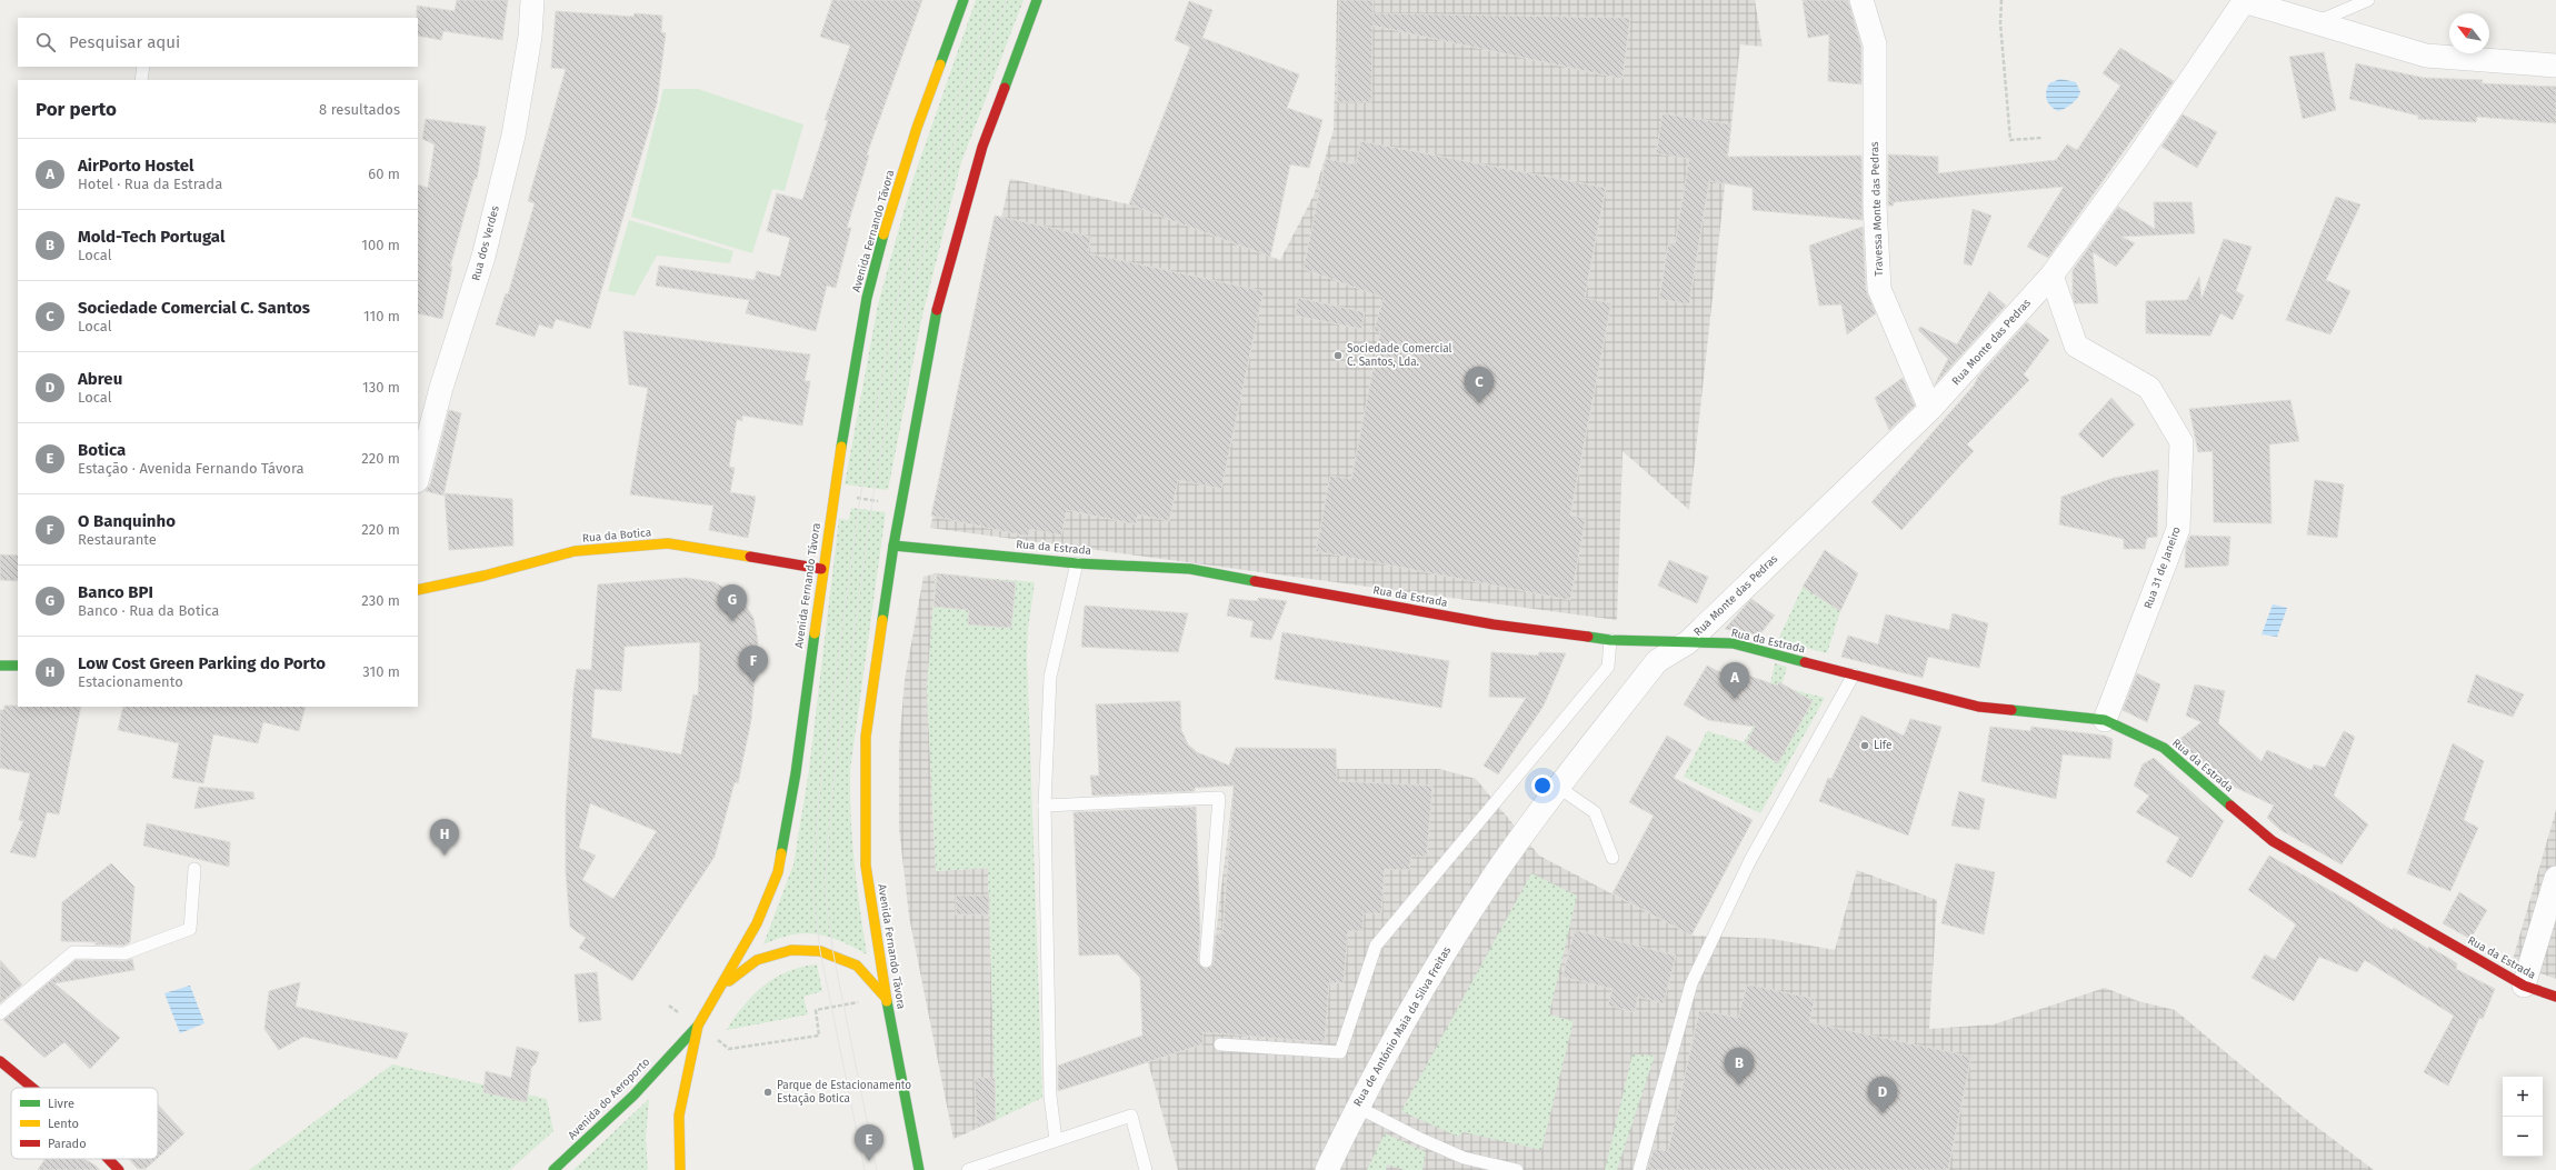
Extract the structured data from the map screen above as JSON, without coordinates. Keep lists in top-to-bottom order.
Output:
{
  "streets": {
    "main road": [
      "Avenida Fernando Távora",
      "Rua da Botica",
      "Rua da Estrada",
      "Avenida do Aeroporto"
    ],
    "street": [
      "Travessa Monte das Pedras",
      "Rua dos Verdes",
      "Rua Monte das Pedras",
      "Rua 31 de Janeiro",
      "Rua de António Maia da Silva Freitas"
    ]
  },
  "crossings": [
    ["Travessa Monte das Pedras", "Rua Monte das Pedras"],
    ["Avenida Fernando Távora", "Rua da Botica"],
    ["Avenida Fernando Távora", "Rua da Estrada"],
    ["Avenida Fernando Távora", "Avenida do Aeroporto"],
    ["Rua Monte das Pedras", "Rua da Estrada"],
    ["Rua Monte das Pedras", "Rua 31 de Janeiro"],
    ["Rua Monte das Pedras", "Rua de António Maia da Silva Freitas"],
    ["Rua da Estrada", "Rua 31 de Janeiro"],
    ["Rua da Estrada", "Rua de António Maia da Silva Freitas"]
  ],
  "places": ["Sociedade Comercial C. Santos, Lda.", "Life", "Parque de Estacionamento Estação Botica"],
  "legend": ["Livre", "Lento", "Parado"],
  "north": "top left",
  "page": {
    "search": "Pesquisar aqui",
    "heading": ["Por perto", "8 resultados"],
    "list": [
      {
        "mark": "A",
        "name": "AirPorto Hostel",
        "note": "Hotel · Rua da Estrada",
        "value": "60 m"
      },
      {
        "mark": "B",
        "name": "Mold-Tech Portugal",
        "note": "Local",
        "value": "100 m"
      },
      {
        "mark": "C",
        "name": "Sociedade Comercial C. Santos",
        "note": "Local",
        "value": "110 m"
      },
      {
        "mark": "D",
        "name": "Abreu",
        "note": "Local",
        "value": "130 m"
      },
      {
        "mark": "E",
        "name": "Botica",
        "note": "Estação · Avenida Fernando Távora",
        "value": "220 m"
      },
      {
        "mark": "F",
        "name": "O Banquinho",
        "note": "Restaurante",
        "value": "220 m"
      },
      {
        "mark": "G",
        "name": "Banco BPI",
        "note": "Banco · Rua da Botica",
        "value": "230 m"
      },
      {
        "mark": "H",
        "name": "Low Cost Green Parking do Porto",
        "note": "Estacionamento",
        "value": "310 m"
      }
    ],
    "pins": [
      "C",
      "G",
      "F",
      "A",
      "H",
      "B",
      "D",
      "E"
    ],
    "map_buttons": ["+", "−"]
  }
}
